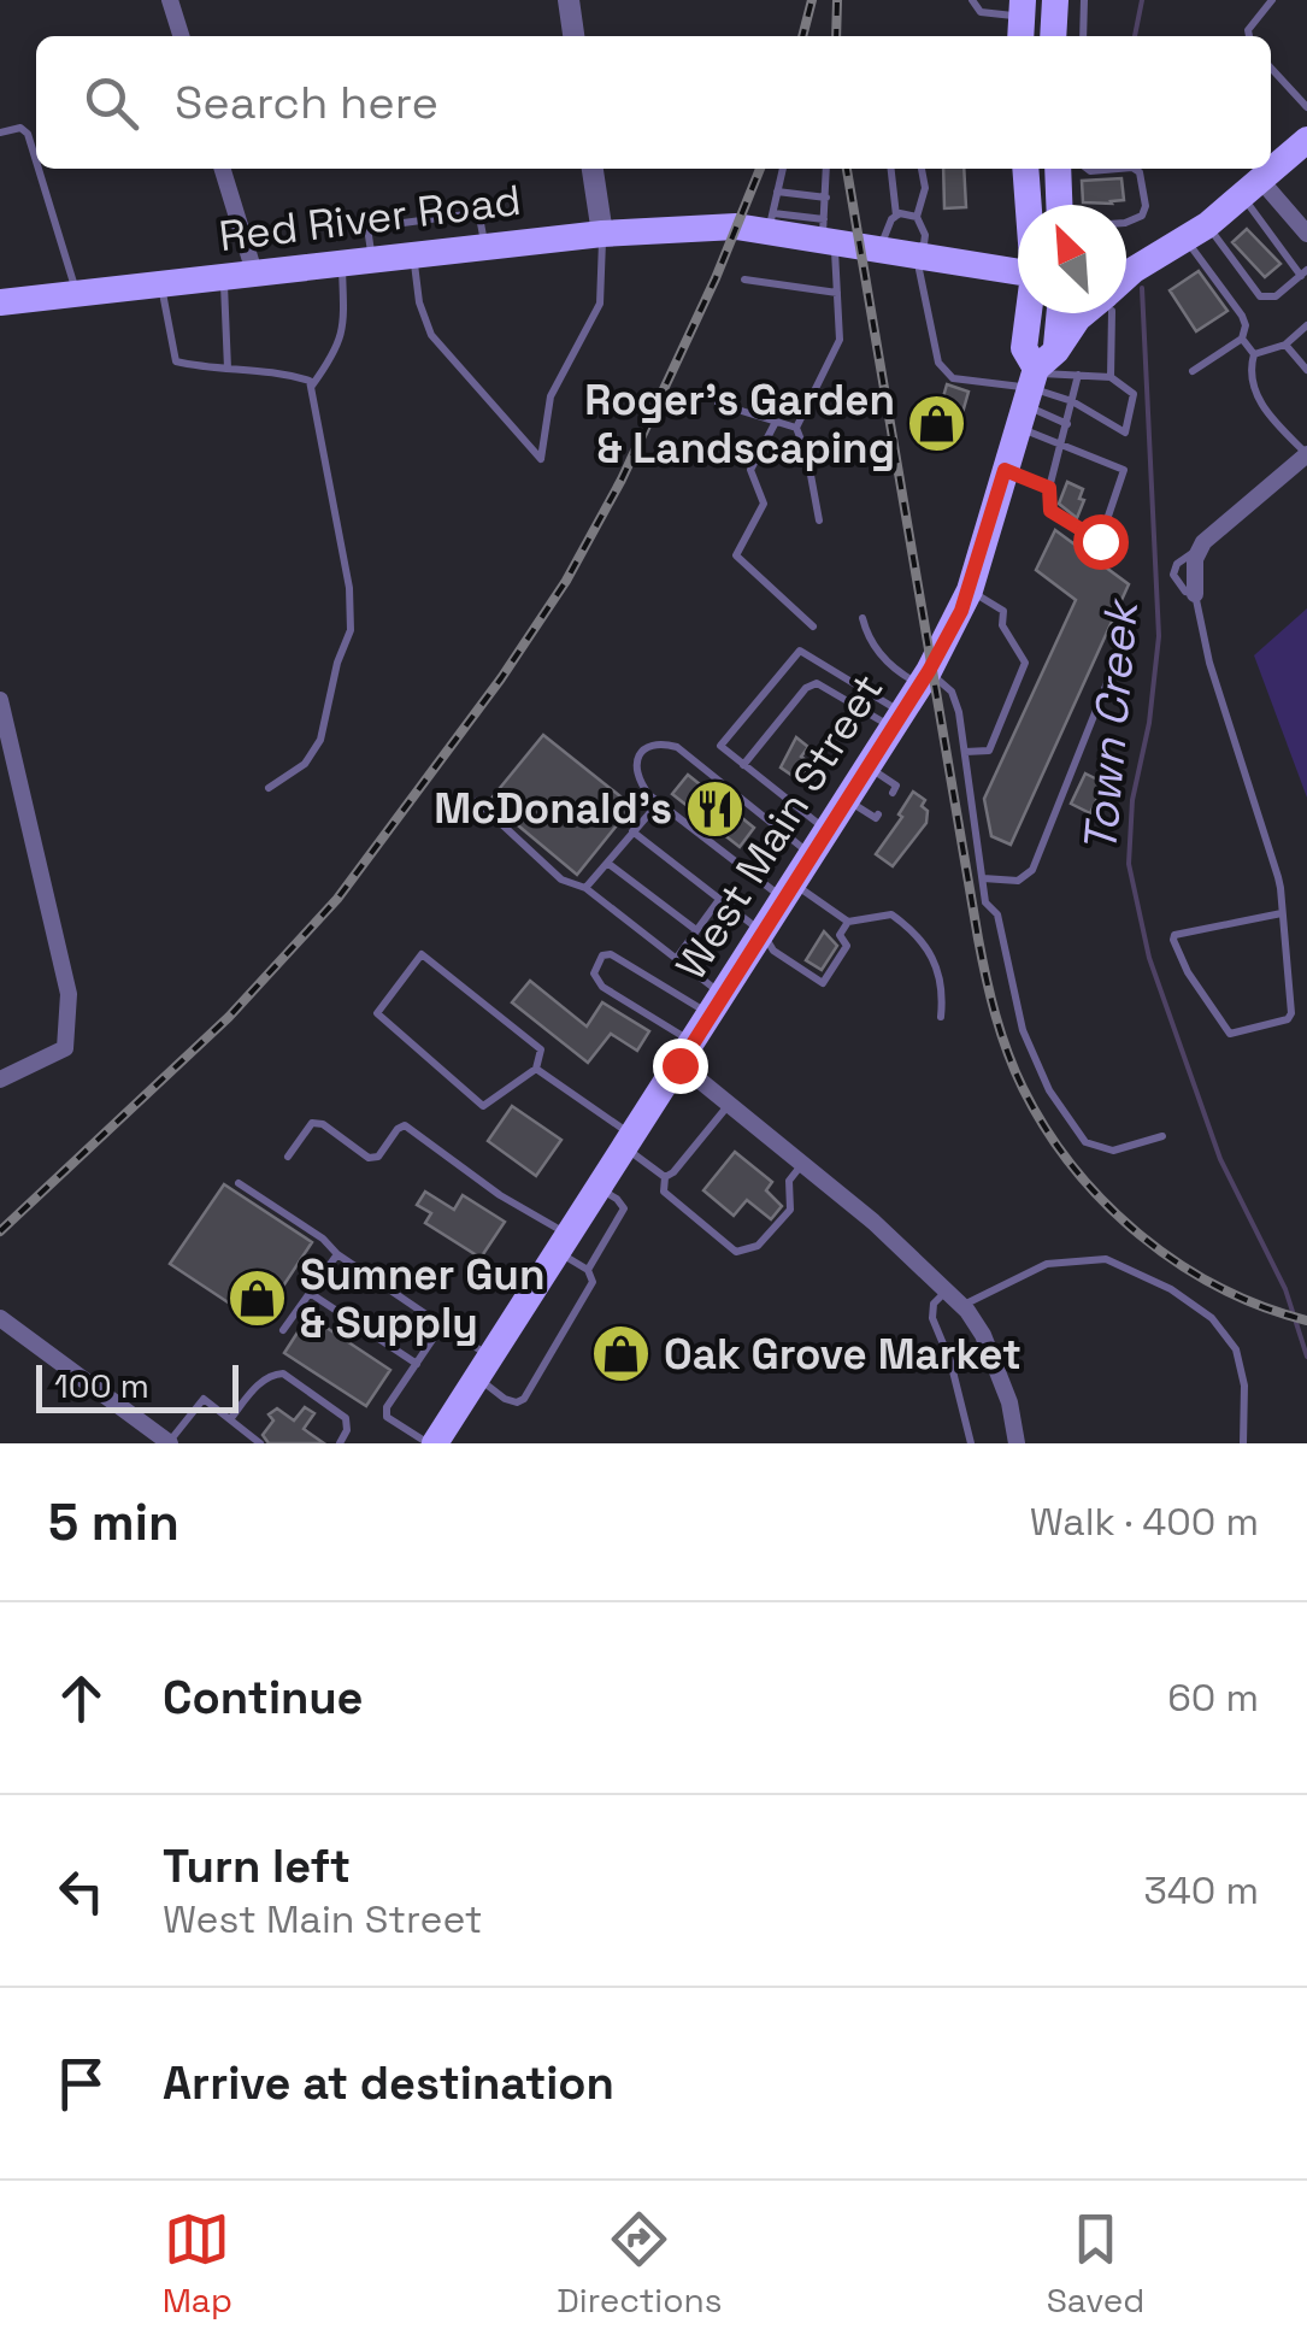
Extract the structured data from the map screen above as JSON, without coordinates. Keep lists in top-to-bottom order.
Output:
{
  "streets": {
    "main road": ["Red River Road", "West Main Street"]
  },
  "water": ["Town Creek"],
  "places": {
    "shop": ["Roger's Garden & Landscaping", "Sumner Gun & Supply", "Oak Grove Market"],
    "restaurant": ["McDonald's"]
  },
  "scale_bar": "100 m",
  "north": "top left",
  "page": {
    "search": "Search here",
    "scale": "100 m",
    "heading": ["5 min", "Walk · 400 m"],
    "list": [
      ["Continue", "60 m"],
      ["Turn left", "West Main Street", "340 m"],
      "Arrive at destination"
    ],
    "nav": ["Map", "Directions", "Saved"]
  }
}
